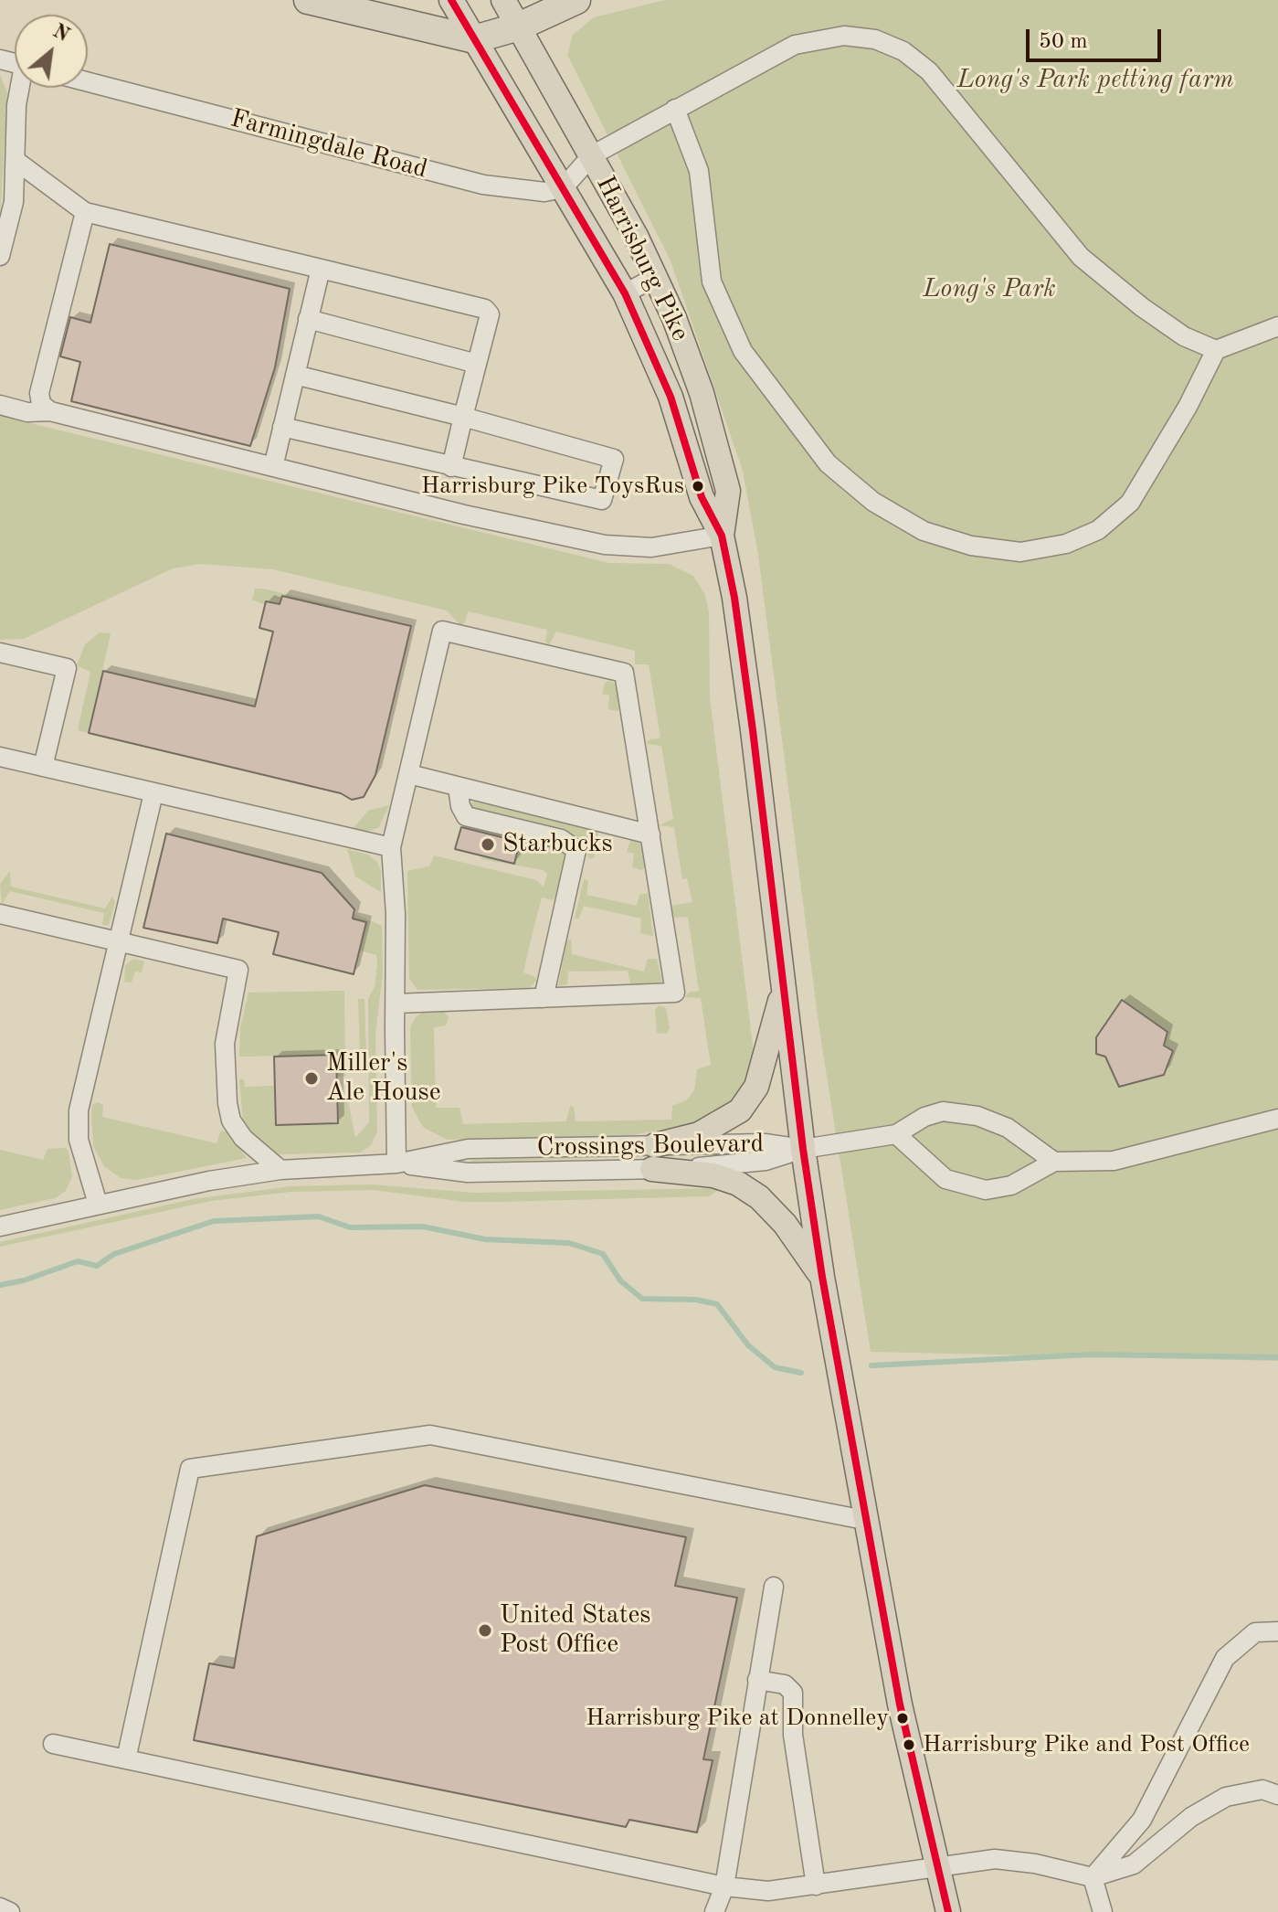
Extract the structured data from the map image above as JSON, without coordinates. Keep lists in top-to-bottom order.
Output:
{
  "streets": {
    "main road": ["Harrisburg Pike"],
    "street": ["Farmingdale Road", "Crossings Boulevard"]
  },
  "crossings": [
    ["Farmingdale Road", "Harrisburg Pike"],
    ["Harrisburg Pike", "Crossings Boulevard"]
  ],
  "parks": ["Long's Park petting farm", "Long's Park"],
  "places": [
    "Harrisburg Pike ToysRus",
    "Starbucks",
    "Miller's Ale House",
    "United States Post Office",
    "Harrisburg Pike at Donnelley",
    "Harrisburg Pike and Post Office"
  ],
  "scale_bar": "50 m",
  "north": "top right"
}
